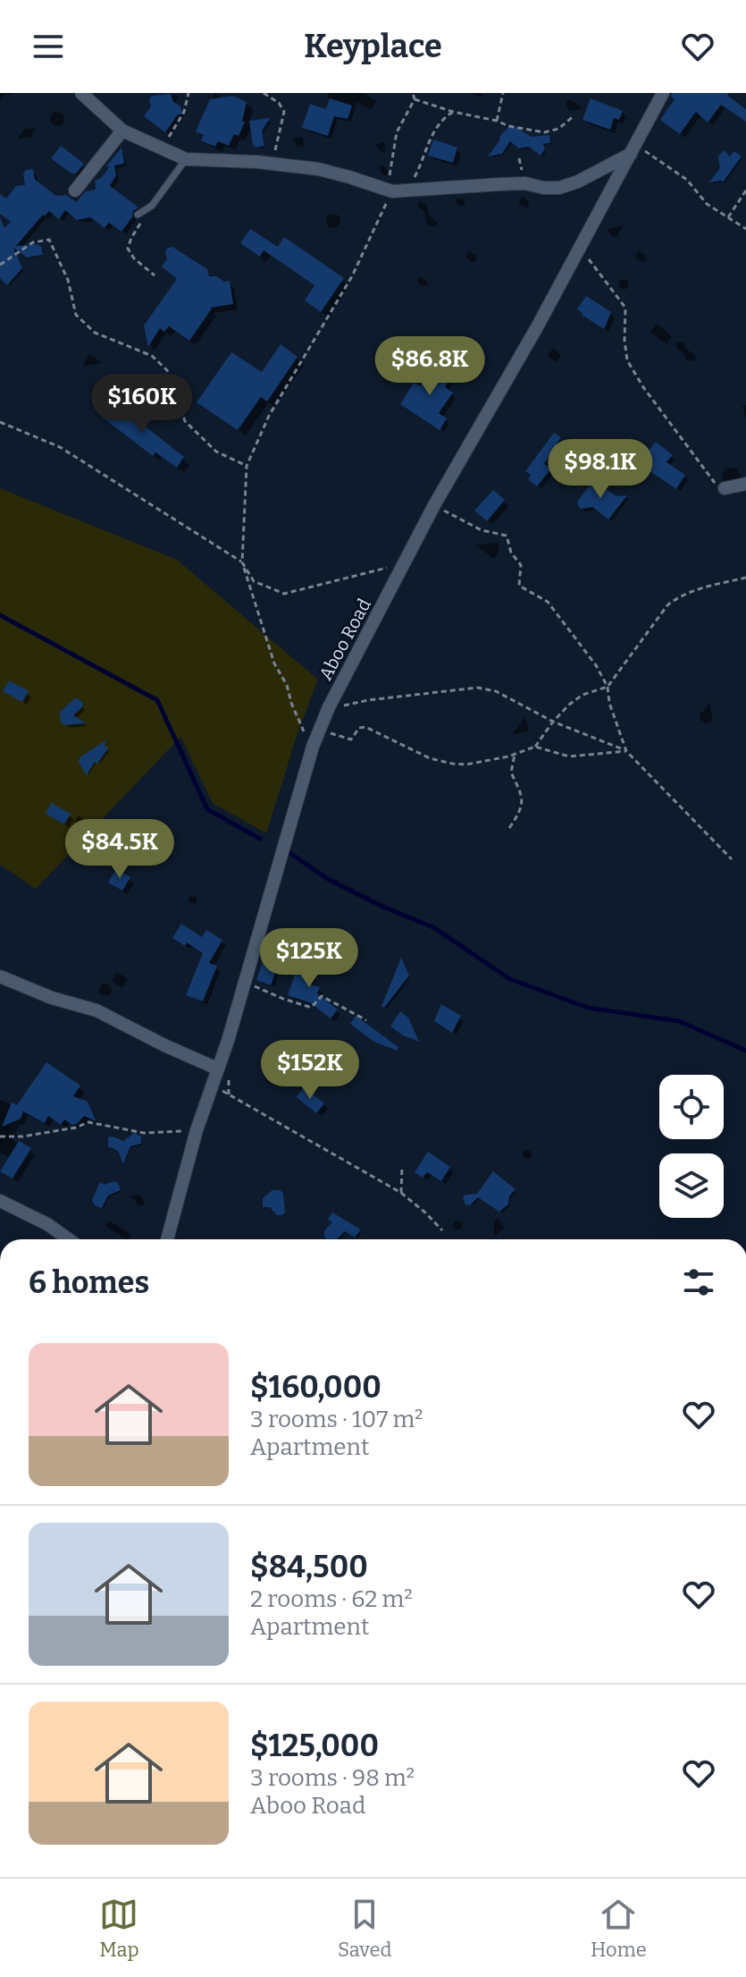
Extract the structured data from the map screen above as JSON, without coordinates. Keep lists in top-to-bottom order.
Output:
{
  "streets": {
    "street": ["Aboo Road"]
  },
  "page": {
    "header": "Keyplace",
    "price": [
      "$86.8K",
      "$160K",
      "$98.1K",
      "$84.5K",
      "$125K",
      "$152K"
    ],
    "heading": "6 homes",
    "list": [
      {
        "name": "$160,000",
        "note": "3 rooms · 107 m² · Apartment"
      },
      {
        "name": "$84,500",
        "note": "2 rooms · 62 m² · Apartment"
      },
      {
        "name": "$125,000",
        "note": "3 rooms · 98 m² · Aboo Road"
      }
    ],
    "tabs": ["Map", "Saved", "Home"]
  }
}
